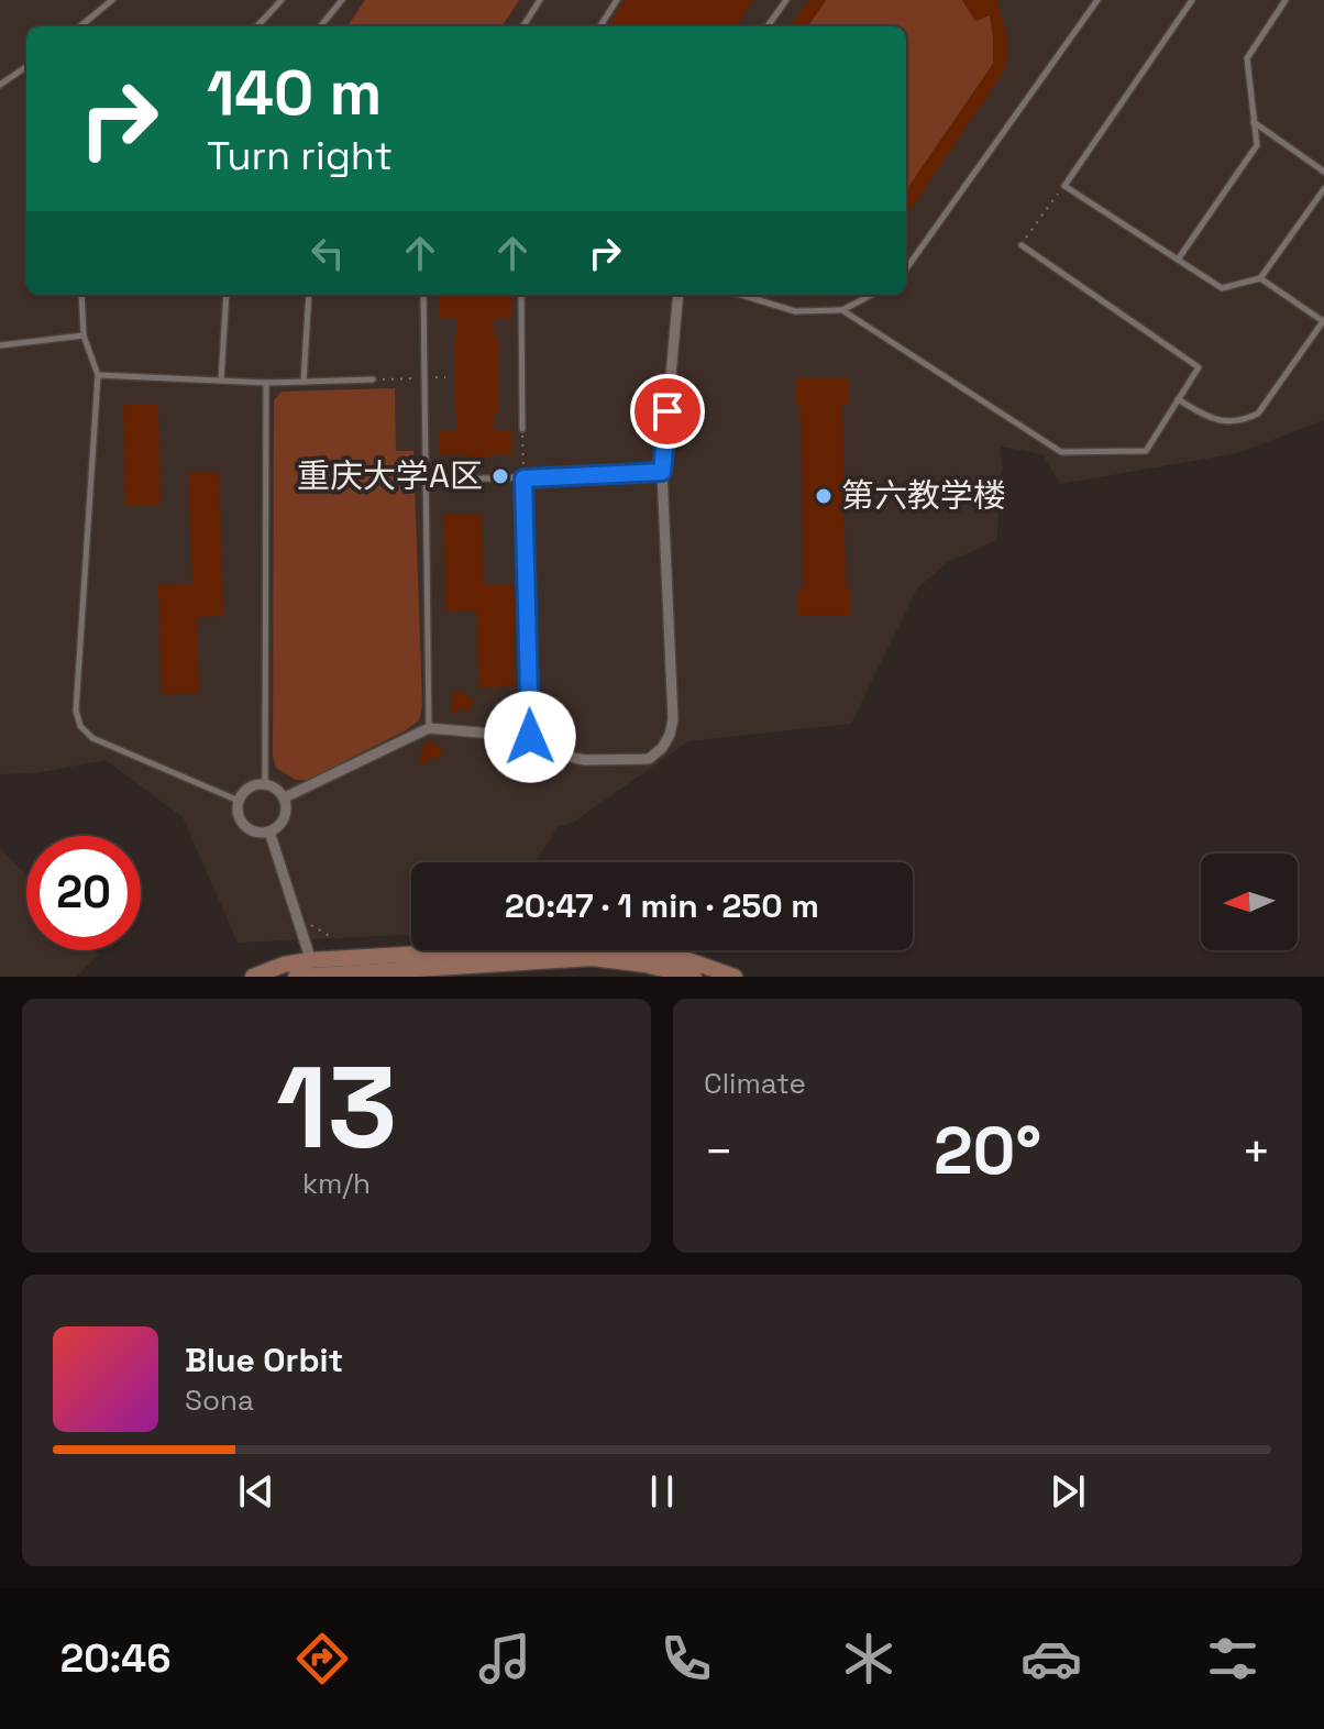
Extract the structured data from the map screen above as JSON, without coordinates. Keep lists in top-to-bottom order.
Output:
{
  "places": ["重庆大学A区", "第六教学楼"],
  "north": "left",
  "page": {
    "turn": ["140 m", "Turn right"],
    "limit": "20",
    "trip": "20:47 · 1 min · 250 m",
    "tile": [
      ["13", "km/h"],
      "Climate"
    ],
    "heat": ["−", "20°", "+"],
    "song": ["Blue Orbit", "Sona"],
    "tabs": "20:46"
  }
}
